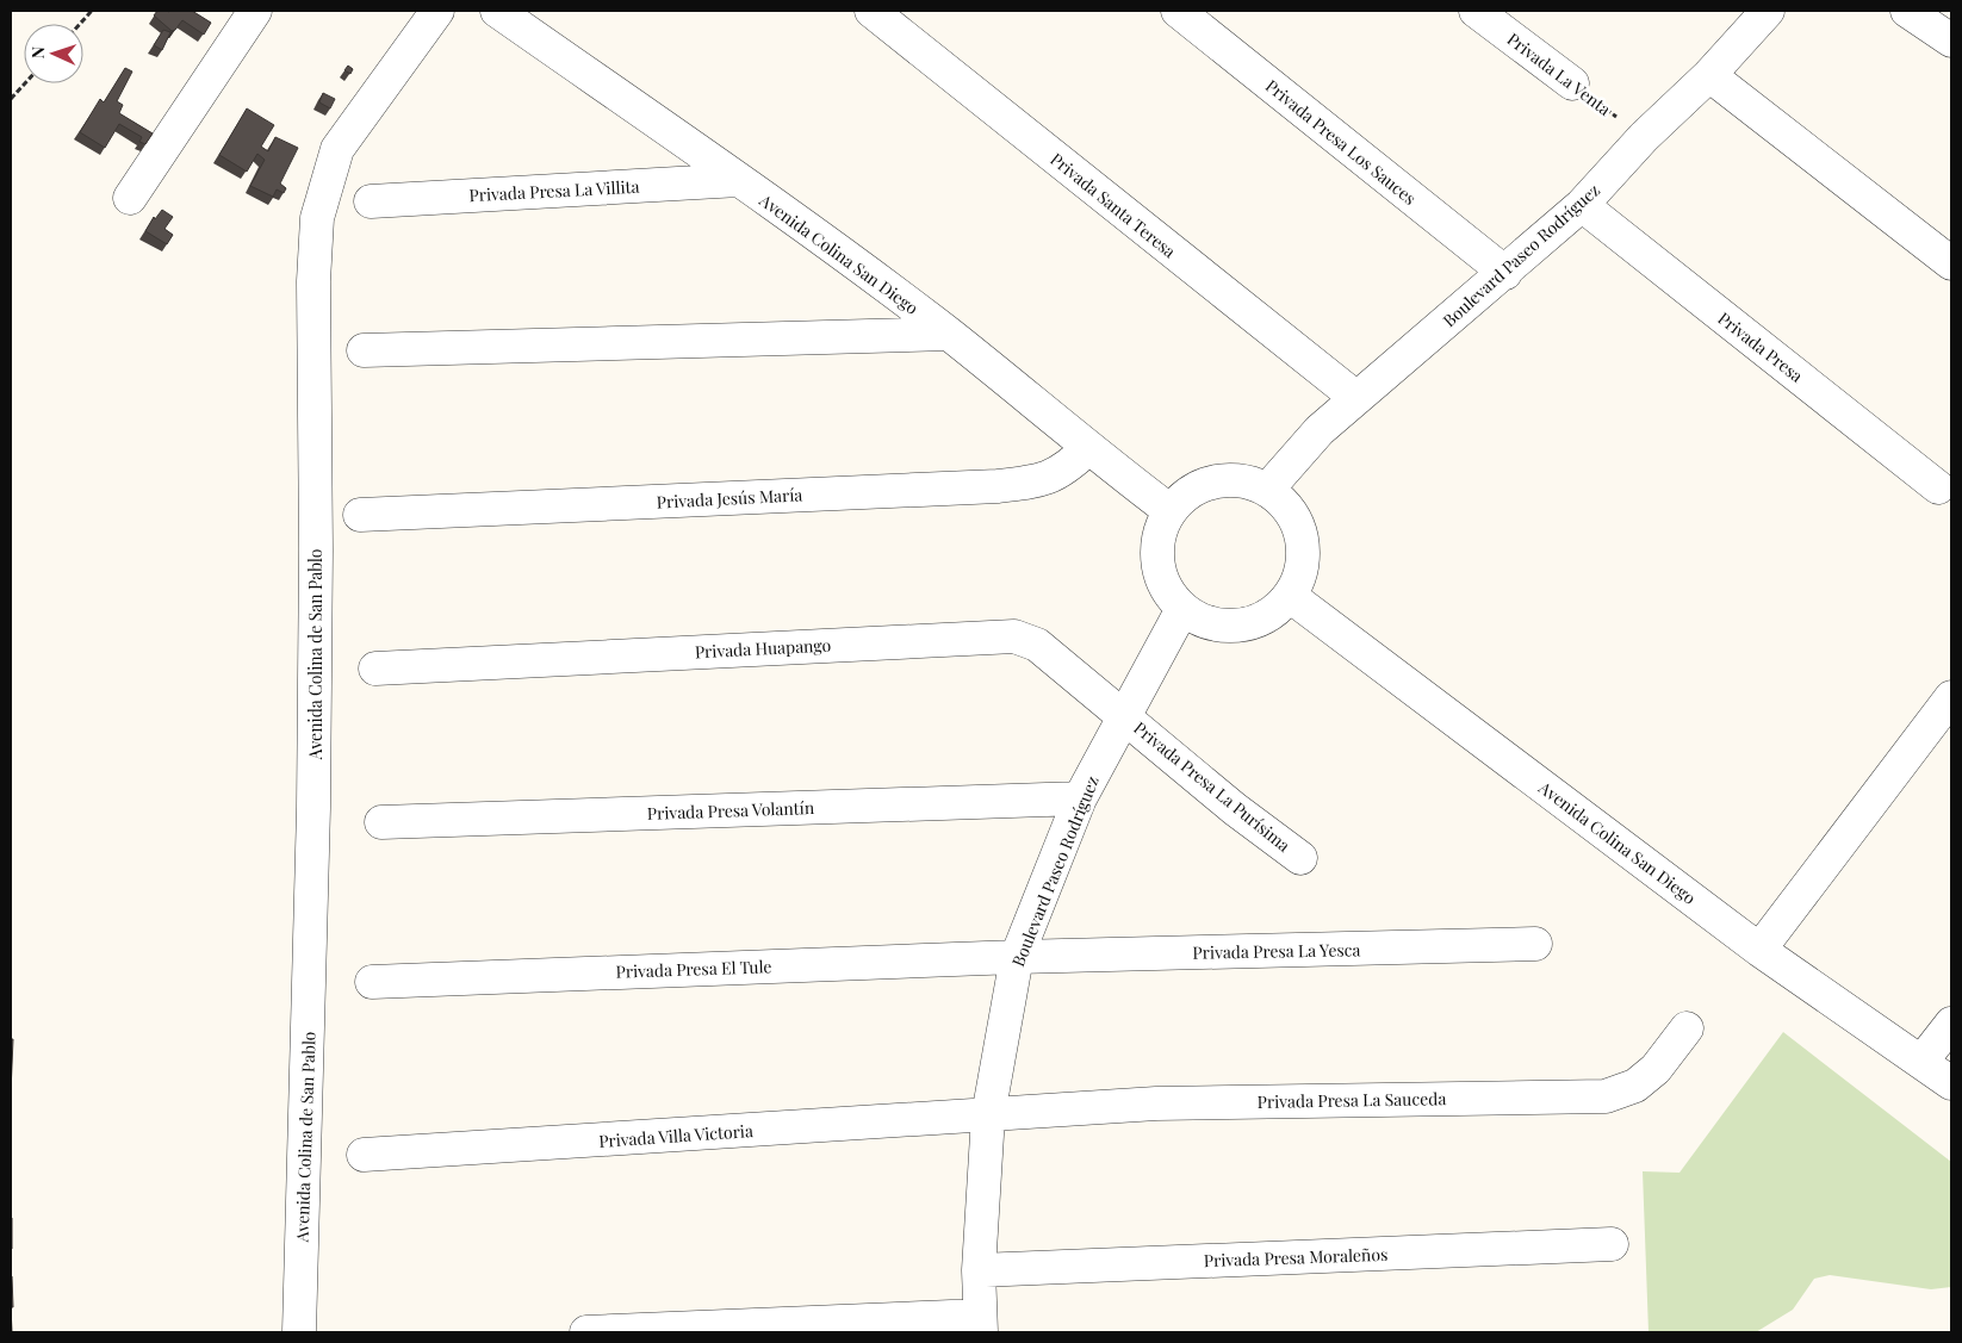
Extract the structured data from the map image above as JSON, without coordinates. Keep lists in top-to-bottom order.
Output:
{
  "streets": {
    "street": [
      "Privada La Venta",
      "Privada Presa Los Sauces",
      "Privada Presa La Villita",
      "Privada Santa Teresa",
      "Avenida Colina San Diego",
      "Boulevard Paseo Rodríguez",
      "Privada Presa",
      "Privada Jesús María",
      "Privada Huapango",
      "Avenida Colina de San Pablo",
      "Privada Presa La Purísima",
      "Privada Presa Volantín",
      "Privada Presa La Yesca",
      "Privada Presa El Tule",
      "Privada Presa La Sauceda",
      "Privada Villa Victoria",
      "Privada Presa Moraleños"
    ]
  },
  "crossings": [
    ["Privada La Venta", "Boulevard Paseo Rodríguez"],
    ["Privada Presa Los Sauces", "Boulevard Paseo Rodríguez"],
    ["Privada Presa La Villita", "Avenida Colina San Diego"],
    ["Privada Santa Teresa", "Boulevard Paseo Rodríguez"],
    ["Avenida Colina San Diego", "Boulevard Paseo Rodríguez"],
    ["Avenida Colina San Diego", "Privada Jesús María"],
    ["Boulevard Paseo Rodríguez", "Privada Presa"],
    ["Boulevard Paseo Rodríguez", "Privada Huapango"],
    ["Boulevard Paseo Rodríguez", "Privada Presa La Purísima"],
    ["Boulevard Paseo Rodríguez", "Privada Presa Volantín"],
    ["Boulevard Paseo Rodríguez", "Privada Presa La Yesca"],
    ["Boulevard Paseo Rodríguez", "Privada Presa El Tule"],
    ["Boulevard Paseo Rodríguez", "Privada Presa La Sauceda"],
    ["Boulevard Paseo Rodríguez", "Privada Villa Victoria"],
    ["Boulevard Paseo Rodríguez", "Privada Presa Moraleños"],
    ["Privada Huapango", "Privada Presa La Purísima"],
    ["Privada Presa La Yesca", "Privada Presa El Tule"],
    ["Privada Presa La Sauceda", "Privada Villa Victoria"]
  ],
  "north": "left"
}
